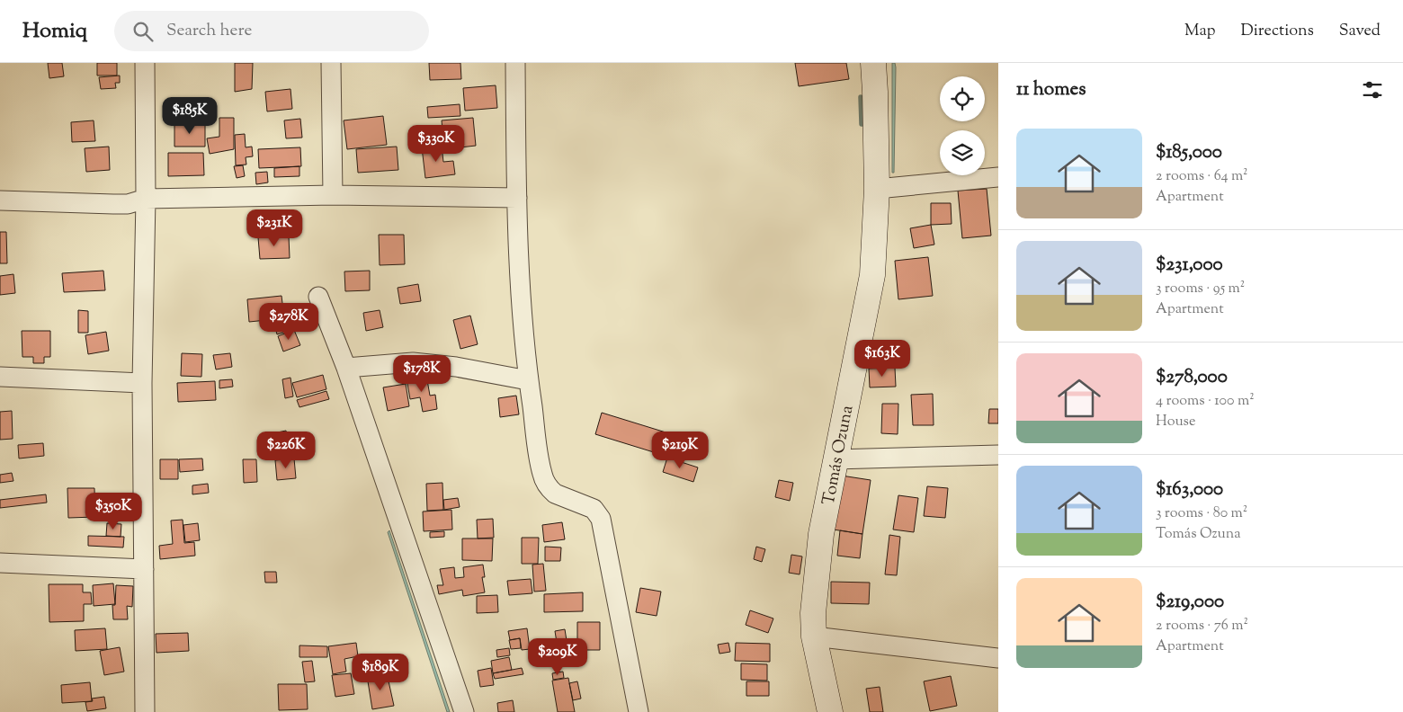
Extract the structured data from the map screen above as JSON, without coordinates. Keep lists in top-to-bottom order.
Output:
{
  "streets": {
    "street": ["Tomás Ozuna"]
  },
  "page": {
    "header": "Homiq",
    "search": "Search here",
    "nav": ["Map", "Directions", "Saved"],
    "heading": "11 homes",
    "price": [
      "$185K",
      "$330K",
      "$231K",
      "$278K",
      "$163K",
      "$178K",
      "$226K",
      "$219K",
      "$350K",
      "$209K",
      "$189K"
    ],
    "list": [
      {
        "name": "$185,000",
        "note": "2 rooms · 64 m² · Apartment"
      },
      {
        "name": "$231,000",
        "note": "3 rooms · 95 m² · Apartment"
      },
      {
        "name": "$278,000",
        "note": "4 rooms · 100 m² · House"
      },
      {
        "name": "$163,000",
        "note": "3 rooms · 80 m² · Tomás Ozuna"
      },
      {
        "name": "$219,000",
        "note": "2 rooms · 76 m² · Apartment"
      }
    ]
  }
}
